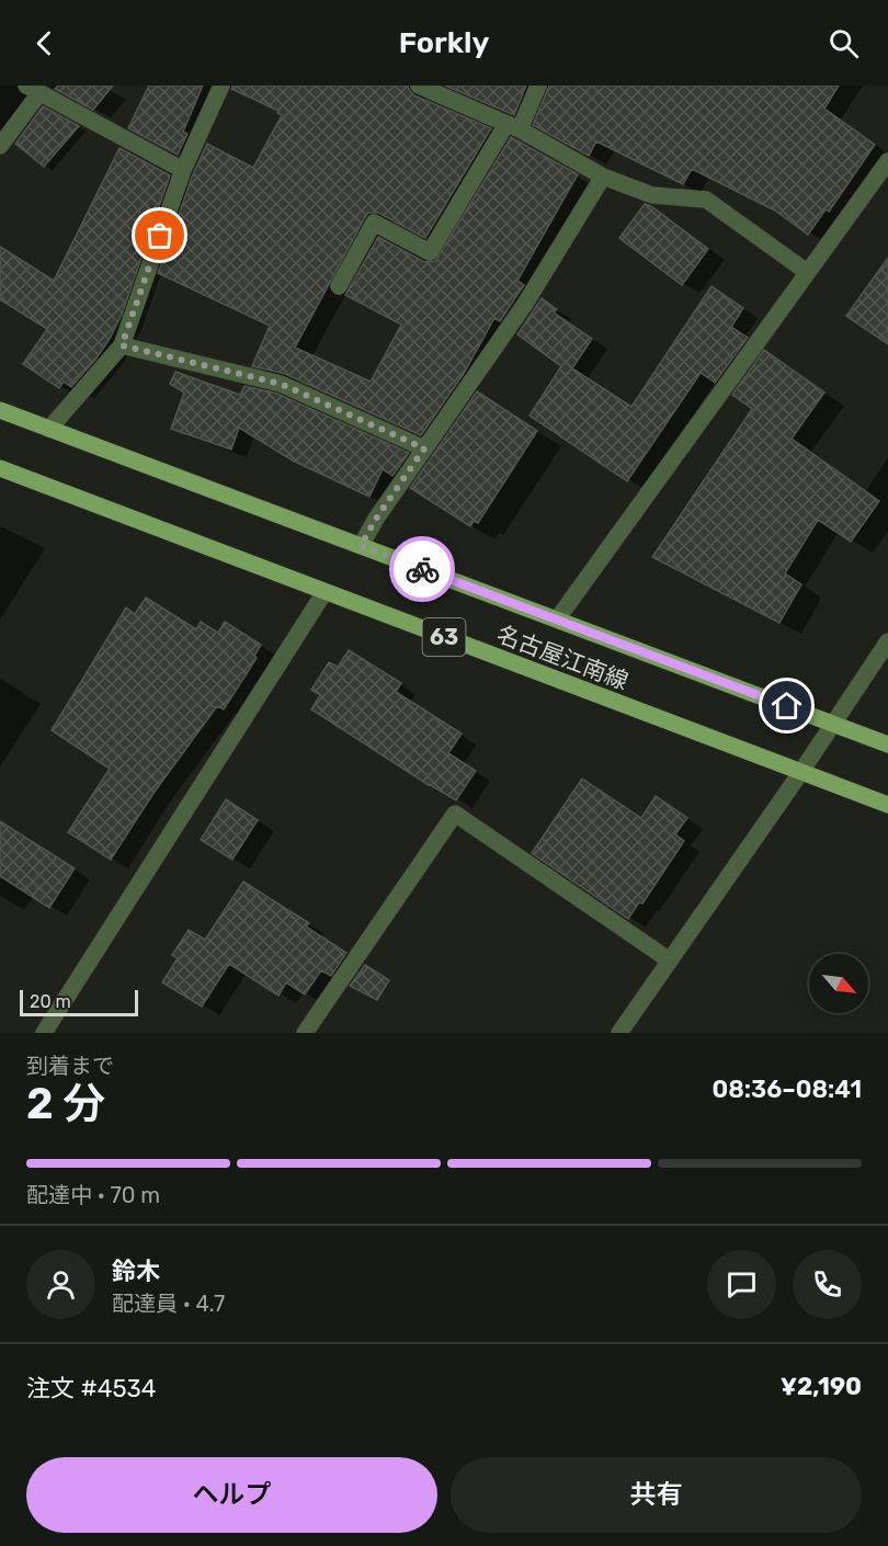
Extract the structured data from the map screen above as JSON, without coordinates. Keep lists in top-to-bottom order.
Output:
{
  "streets": {
    "main road": ["63", "名古屋江南線"]
  },
  "scale_bar": "20 m",
  "north": "bottom right",
  "page": {
    "header": "Forkly",
    "scale": "20 m",
    "heading": ["2 分", "到着まで", "08:36–08:41"],
    "panel": [
      "鈴木",
      "配達員 · 4.7",
      "注文 #4534",
      "¥2,190"
    ],
    "bar": "配達中 · 70 m",
    "buttons": ["ヘルプ", "共有"]
  }
}
